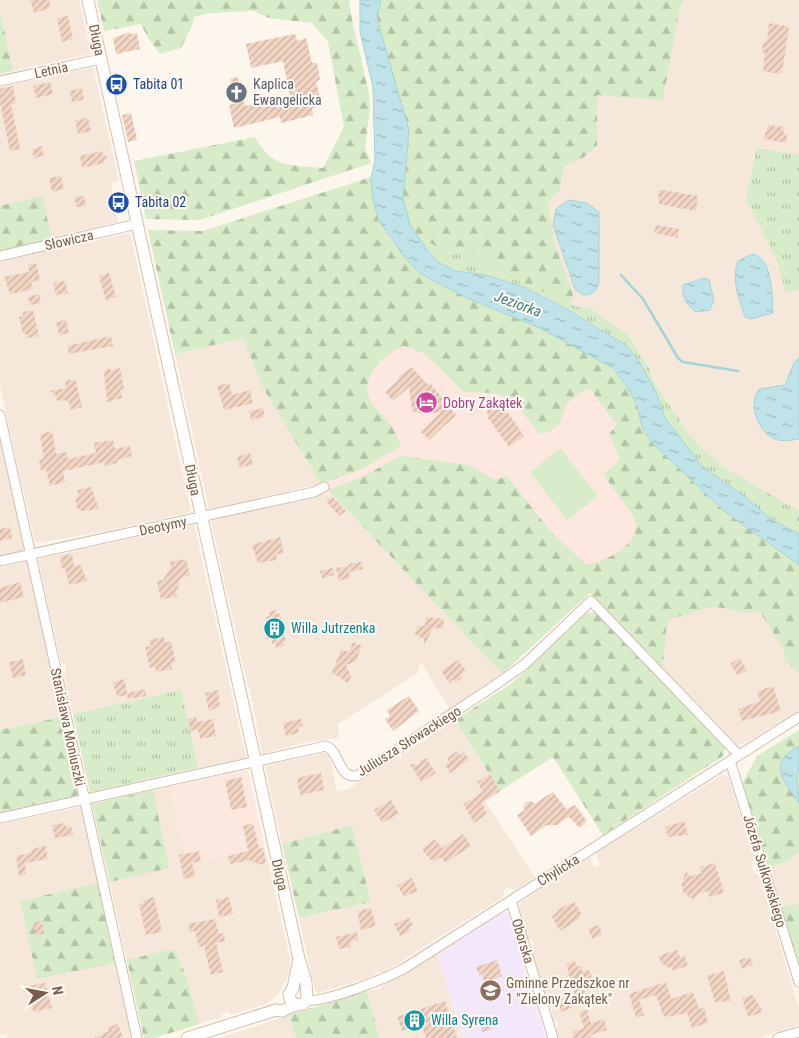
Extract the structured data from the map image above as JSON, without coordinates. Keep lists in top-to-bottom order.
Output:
{
  "streets": {
    "street": [
      "Długa",
      "Letnia",
      "Słowicza",
      "Deotymy",
      "Stanisława Moniuszki",
      "Juliusza Słowackiego",
      "Chylicka",
      "Józefa Sułkowskiego",
      "Oborska"
    ]
  },
  "crossings": [
    ["Długa", "Letnia"],
    ["Długa", "Słowicza"],
    ["Długa", "Deotymy"],
    ["Długa", "Juliusza Słowackiego"],
    ["Długa", "Chylicka"],
    ["Deotymy", "Stanisława Moniuszki"],
    ["Stanisława Moniuszki", "Juliusza Słowackiego"],
    ["Juliusza Słowackiego", "Chylicka"],
    ["Juliusza Słowackiego", "Józefa Sułkowskiego"],
    ["Chylicka", "Józefa Sułkowskiego"],
    ["Chylicka", "Oborska"]
  ],
  "water": ["Jeziorka"],
  "places": {
    "bus stop": ["Tabita 01", "Tabita 02"],
    "church": ["Kaplica Ewangelicka"],
    "hotel": ["Dobry Zakątek"],
    "building": ["Willa Jutrzenka", "Willa Syrena"],
    "school or university": ["Gminne Przedszkoe nr 1 \"Zielony Zakątek\""]
  },
  "north": "right"
}
